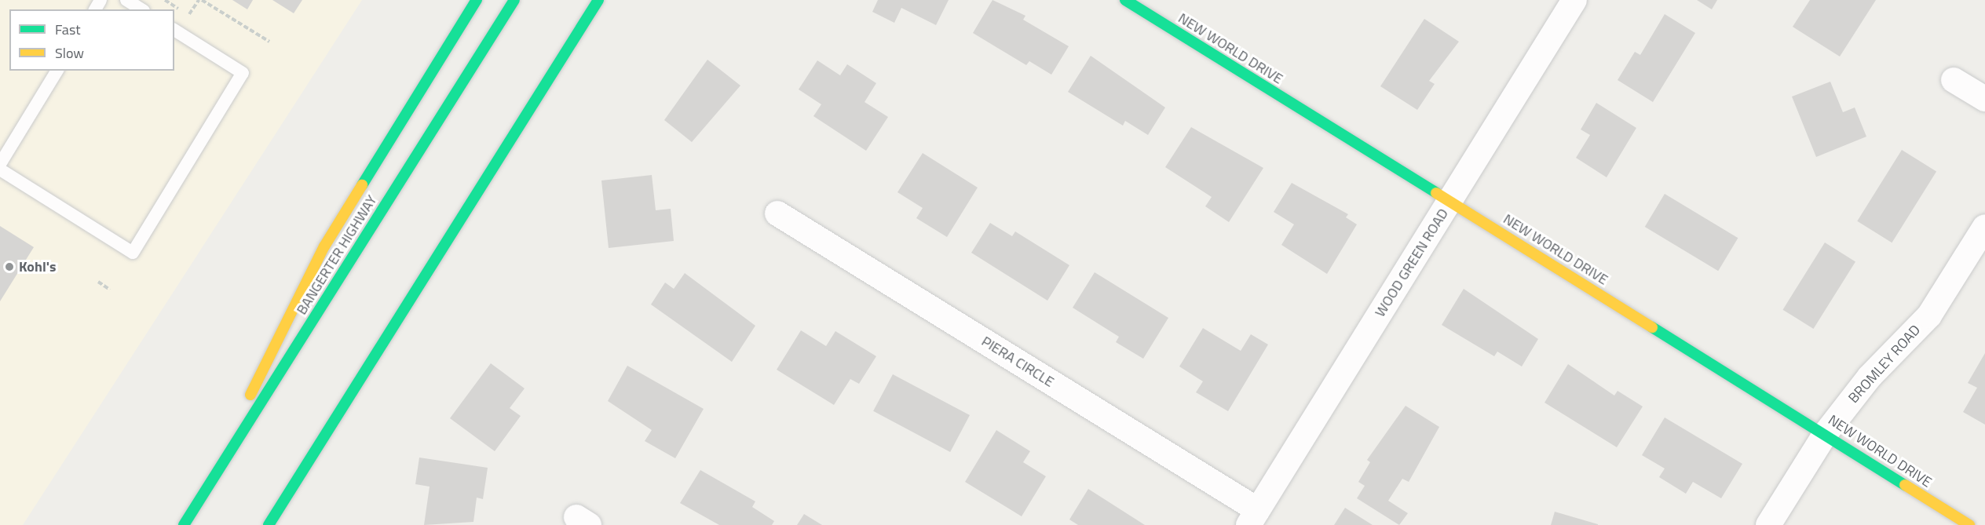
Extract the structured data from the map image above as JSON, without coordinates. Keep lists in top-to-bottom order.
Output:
{
  "streets": {
    "main road": ["NEW WORLD DRIVE", "BANGERTER HIGHWAY"],
    "street": ["WOOD GREEN ROAD", "PIERA CIRCLE", "BROMLEY ROAD"]
  },
  "crossings": [
    ["NEW WORLD DRIVE", "WOOD GREEN ROAD"],
    ["NEW WORLD DRIVE", "BROMLEY ROAD"],
    ["WOOD GREEN ROAD", "PIERA CIRCLE"]
  ],
  "places": ["Kohl's"],
  "legend": ["Fast", "Slow"]
}
